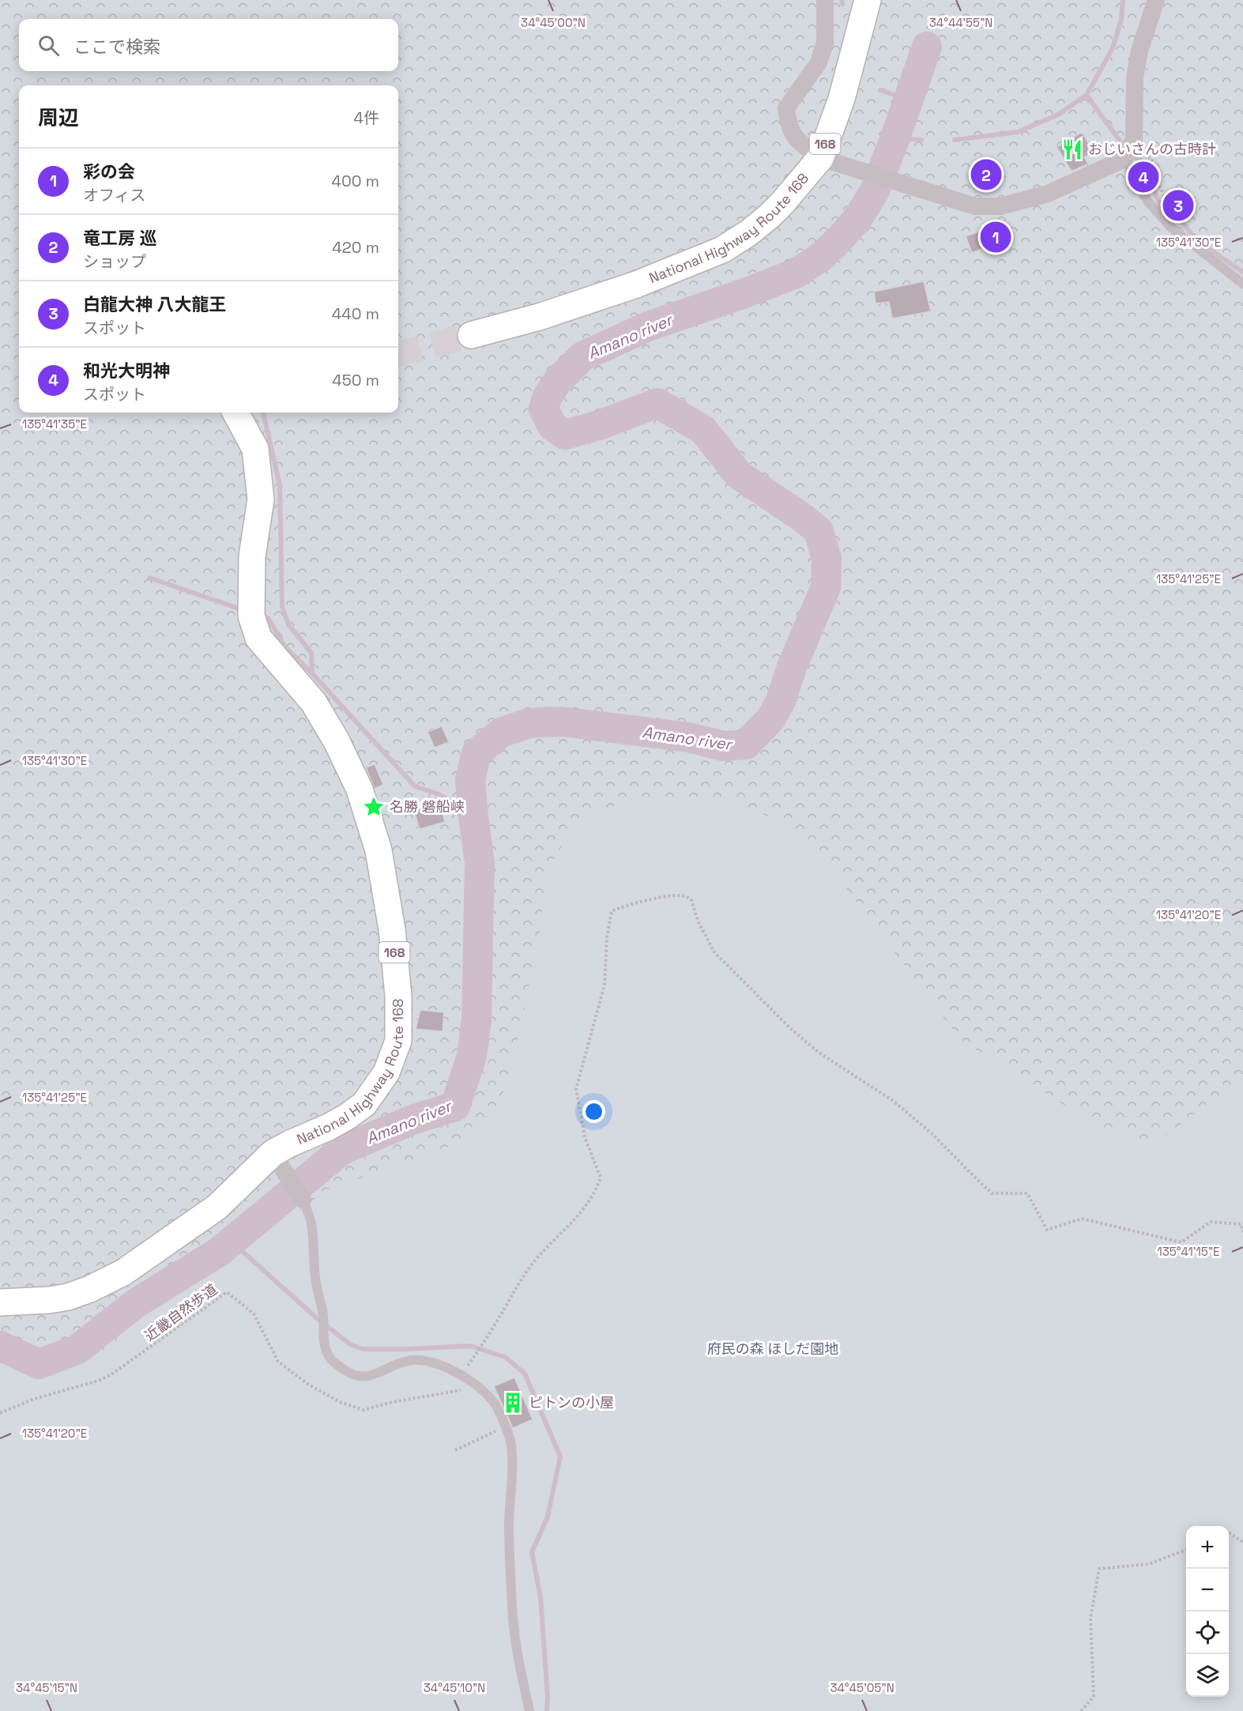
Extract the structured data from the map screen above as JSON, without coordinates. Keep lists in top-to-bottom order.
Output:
{
  "streets": {
    "highway": ["168", "National Highway Route 168"],
    "path": ["近畿自然歩道"]
  },
  "water": ["Amano river"],
  "parks": ["府民の森 ほしだ園地"],
  "places": {
    "restaurant": ["おじいさんの古時計"],
    "place": ["名勝 磐船峡"],
    "building": ["ピトンの小屋"]
  },
  "page": {
    "search": "ここで検索",
    "heading": ["周辺", "4件"],
    "list": [
      {
        "mark": "1",
        "name": "彩の会",
        "note": "オフィス",
        "value": "400 m"
      },
      {
        "mark": "2",
        "name": "竜工房 巡",
        "note": "ショップ",
        "value": "420 m"
      },
      {
        "mark": "3",
        "name": "白龍大神 八大龍王",
        "note": "スポット",
        "value": "440 m"
      },
      {
        "mark": "4",
        "name": "和光大明神",
        "note": "スポット",
        "value": "450 m"
      }
    ],
    "pins": [
      "2",
      "4",
      "3",
      "1"
    ],
    "map_buttons": ["+", "−"]
  },
  "coordinates": [
    "34°45'00\"N",
    "34°44'55\"N",
    "135°41'30\"E",
    "135°41'35\"E",
    "135°41'25\"E",
    "135°41'20\"E",
    "135°41'15\"E",
    "34°45'15\"N",
    "34°45'10\"N",
    "34°45'05\"N"
  ]
}
